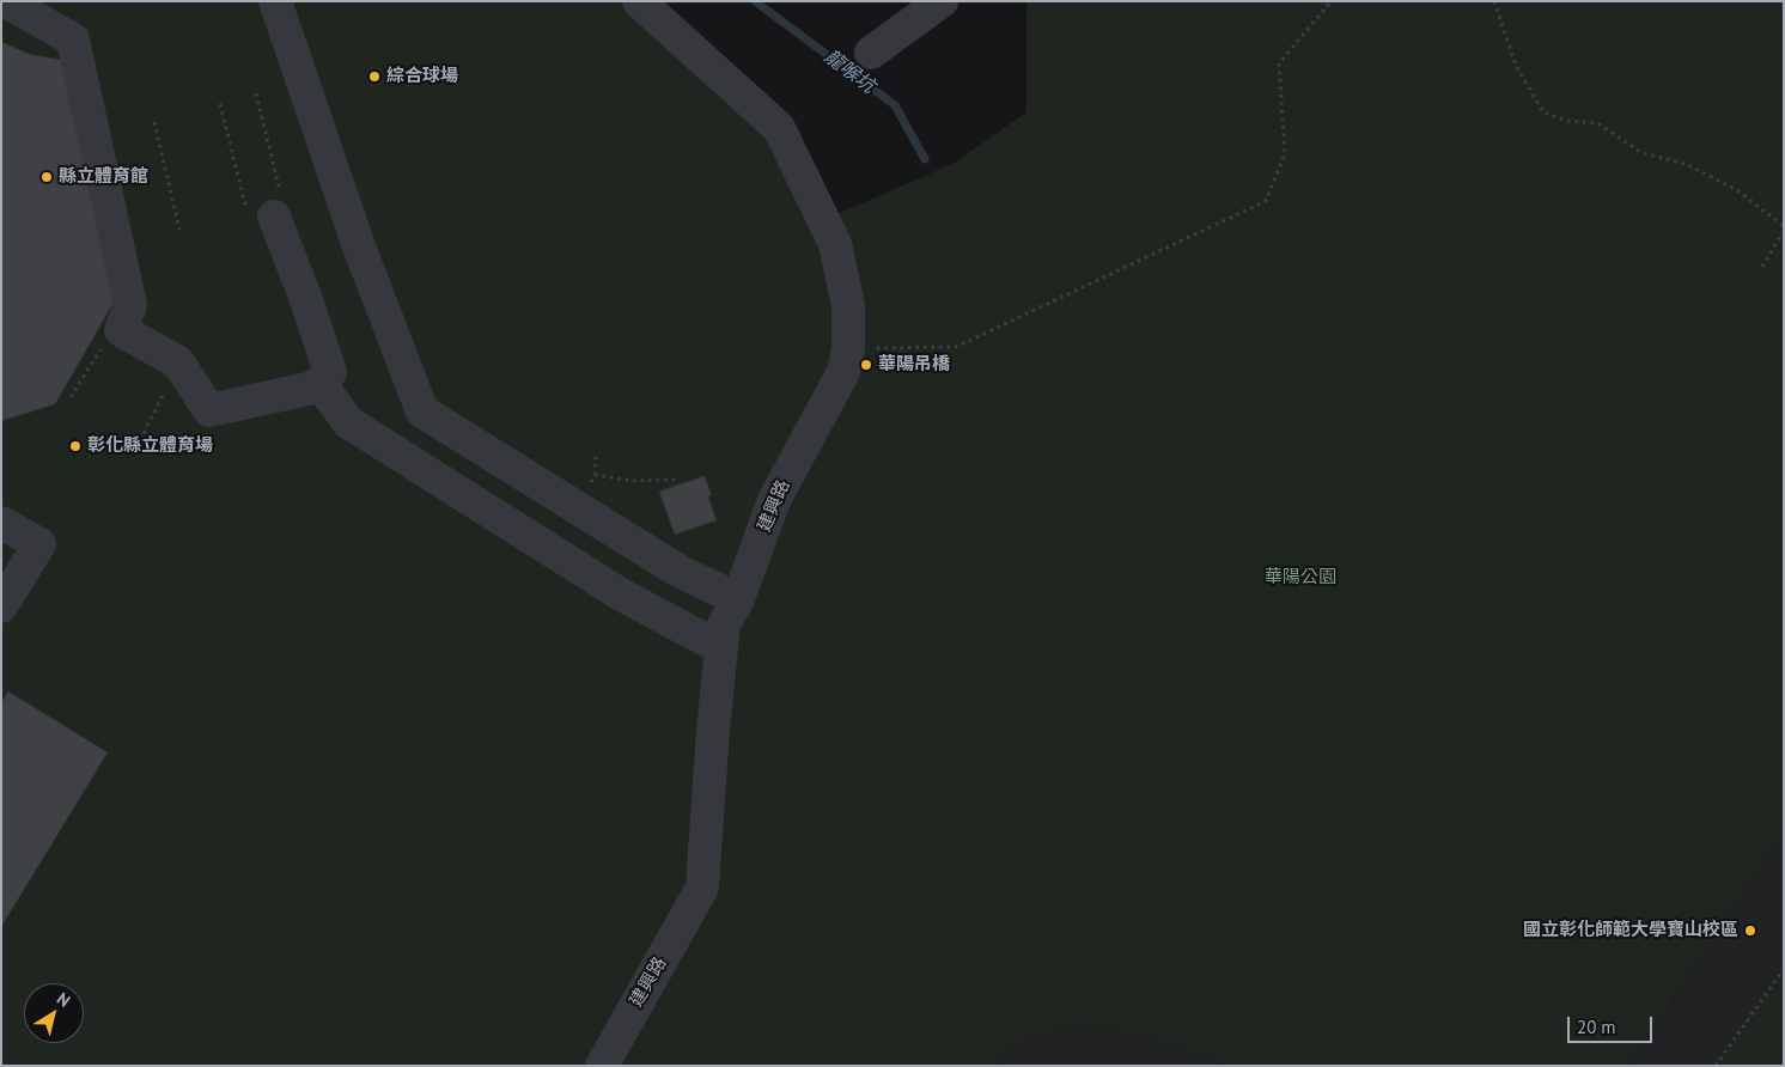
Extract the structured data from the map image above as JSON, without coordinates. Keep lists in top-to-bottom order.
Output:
{
  "streets": {
    "street": ["建興路"]
  },
  "water": ["龍喉坑"],
  "parks": ["華陽公園"],
  "places": [
    "綜合球場",
    "縣立體育館",
    "華陽吊橋",
    "彰化縣立體育場",
    "國立彰化師範大學寶山校區"
  ],
  "scale_bar": "20 m",
  "north": "top right"
}
